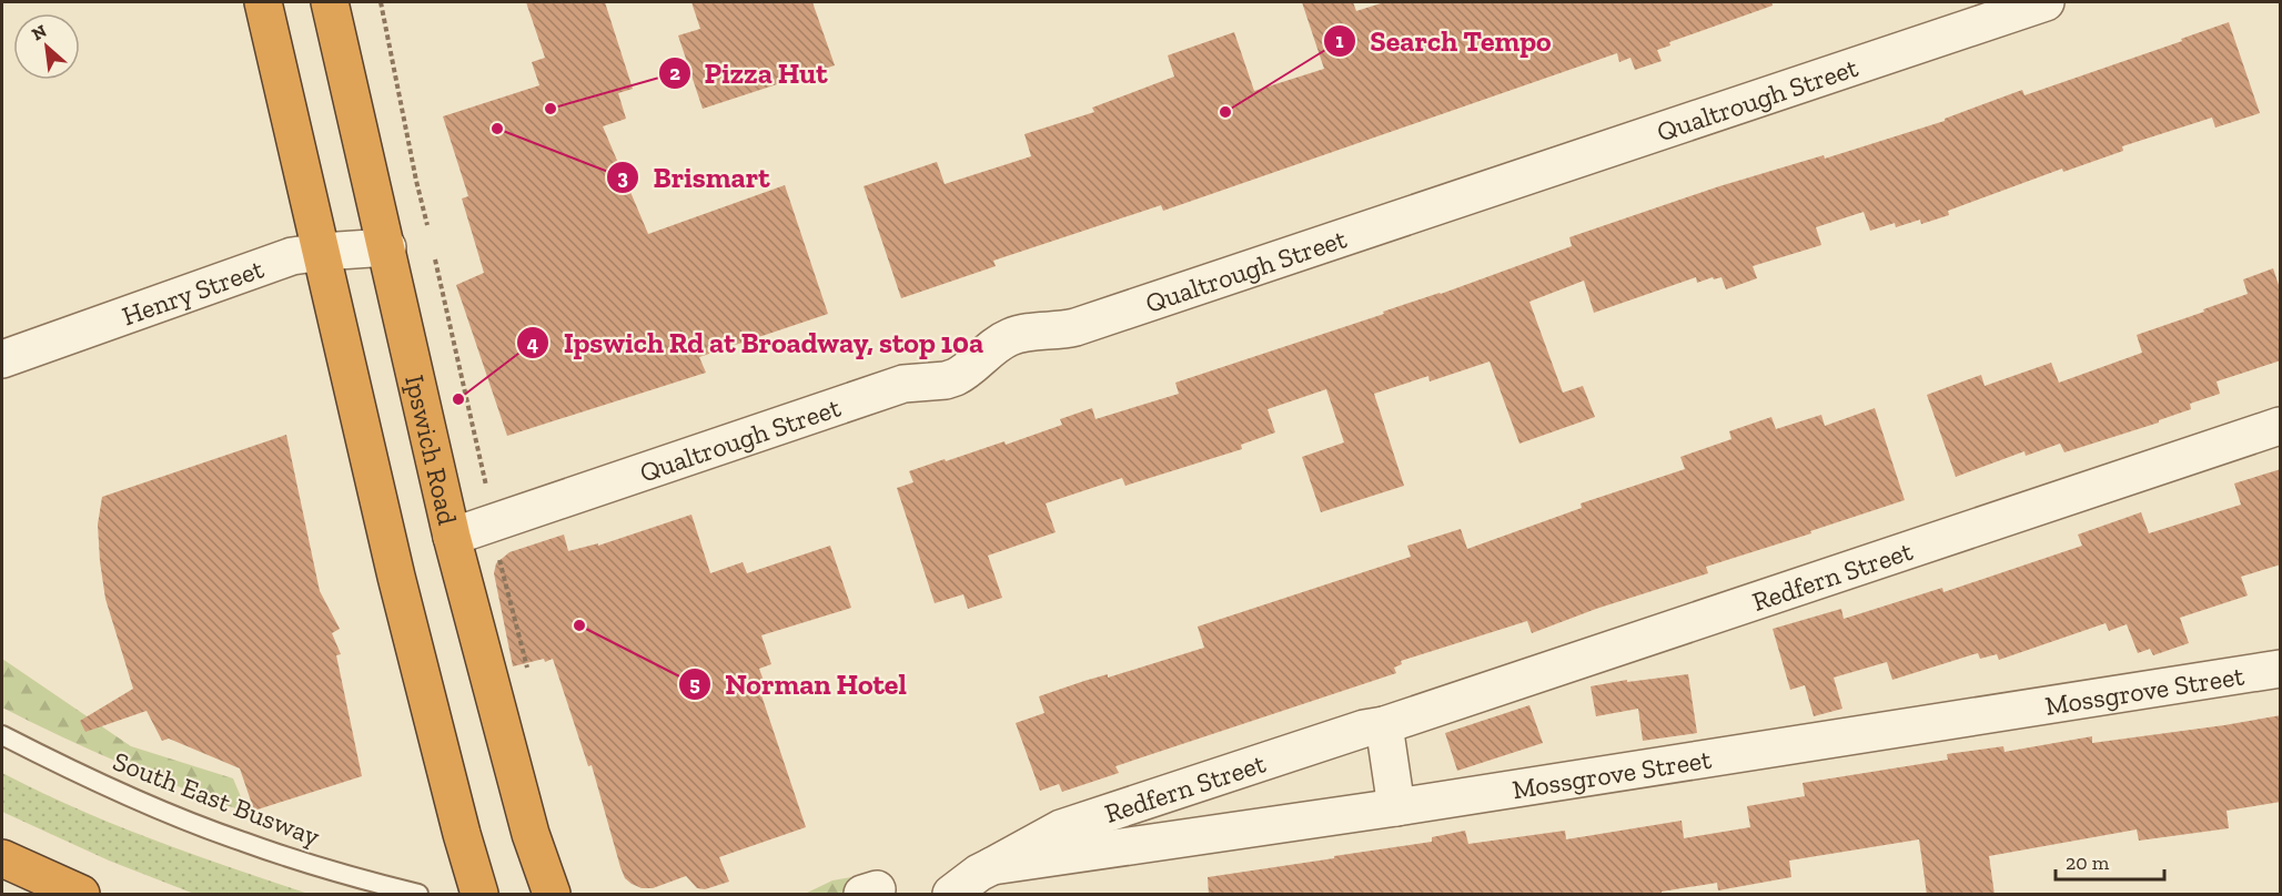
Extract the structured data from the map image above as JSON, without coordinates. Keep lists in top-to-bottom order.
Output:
{
  "streets": {
    "highway": ["Ipswich Road"],
    "street": [
      "Qualtrough Street",
      "Henry Street",
      "Redfern Street",
      "Mossgrove Street"
    ],
    "lane": ["South East Busway"]
  },
  "crossings": [
    ["Qualtrough Street", "Ipswich Road"],
    ["Henry Street", "Ipswich Road"],
    ["Redfern Street", "Mossgrove Street"]
  ],
  "places": [
    "Pizza Hut",
    "Search Tempo",
    "Brismart",
    "Ipswich Rd at Broadway, stop 10a",
    "Norman Hotel"
  ],
  "scale_bar": "20 m",
  "north": "top left"
}
